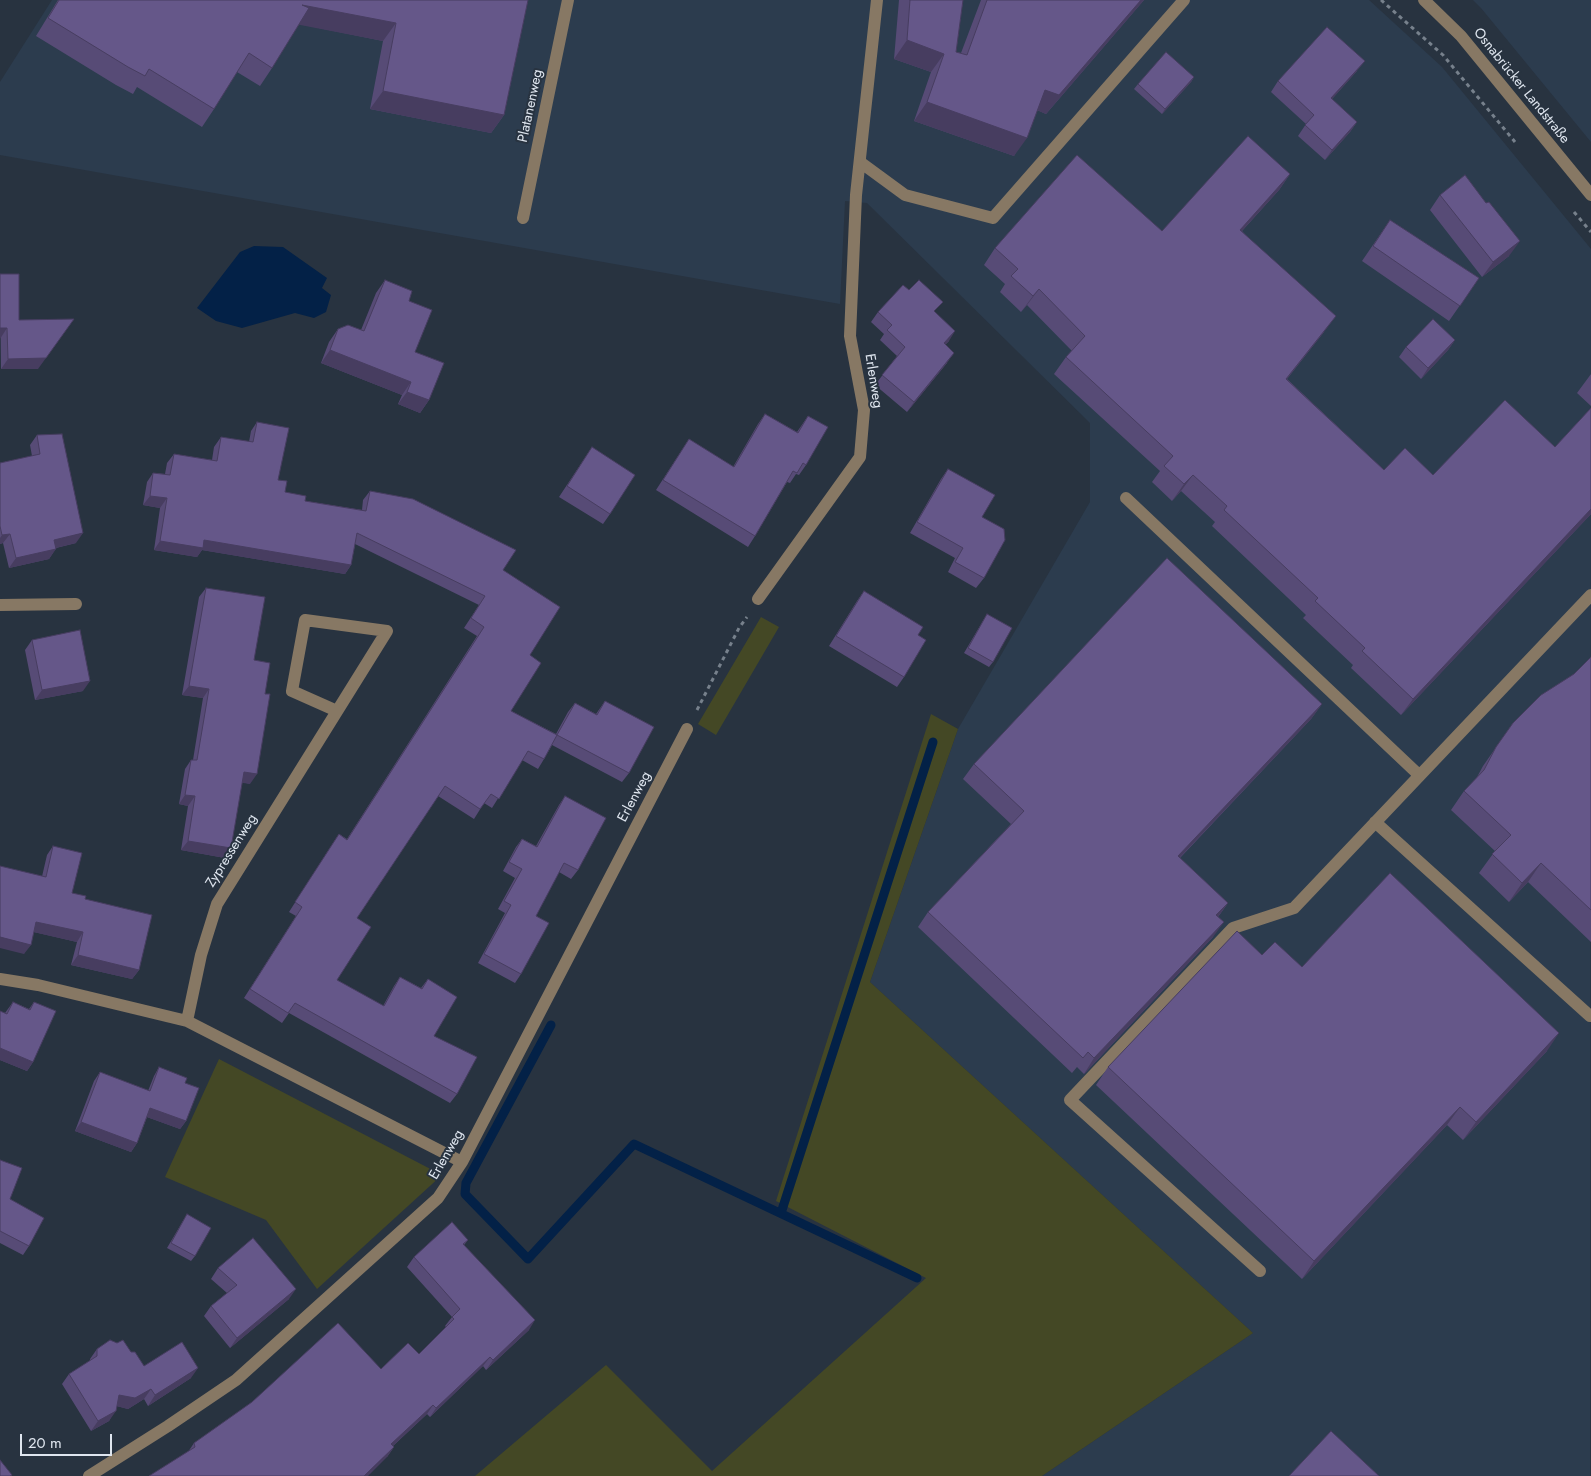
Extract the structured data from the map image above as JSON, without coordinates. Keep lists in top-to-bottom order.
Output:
{
  "streets": {
    "street": [
      "Osnabrücker Landstraße",
      "Platanenweg",
      "Erlenweg",
      "Zypressenweg"
    ]
  },
  "scale_bar": "20 m"
}
